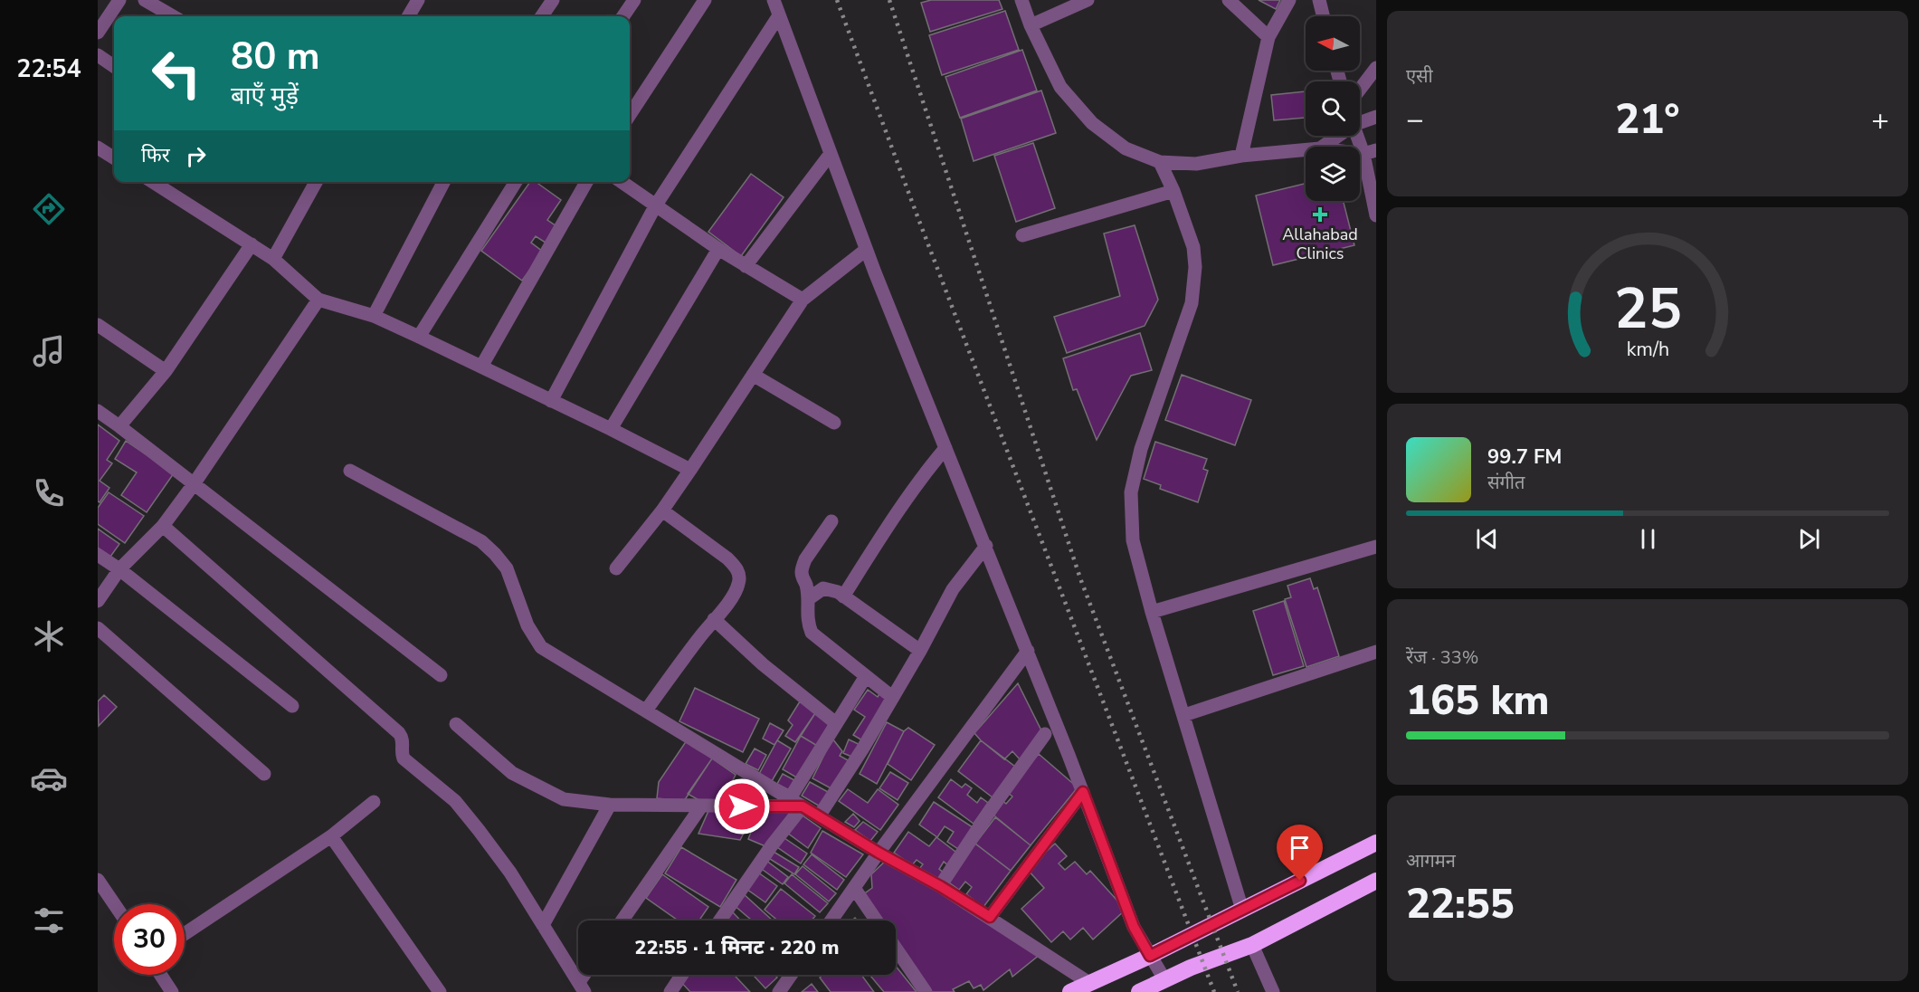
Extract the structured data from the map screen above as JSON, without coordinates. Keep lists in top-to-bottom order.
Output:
{
  "places": {
    "health": ["Allahabad Clinics"]
  },
  "north": "left",
  "page": {
    "tabs": "22:54",
    "tile": [
      "एसी",
      ["रेंज · 33%", "165 km"],
      ["आगमन", "22:55"]
    ],
    "turn": ["80 m", "बाएँ मुड़ें"],
    "heat": ["−", "21°", "+"],
    "then": "फिर",
    "song": ["99.7 FM", "संगीत"],
    "limit": "30",
    "trip": "22:55 · 1 मिनट · 220 m",
    "gauge": ["25", "km/h"]
  }
}
